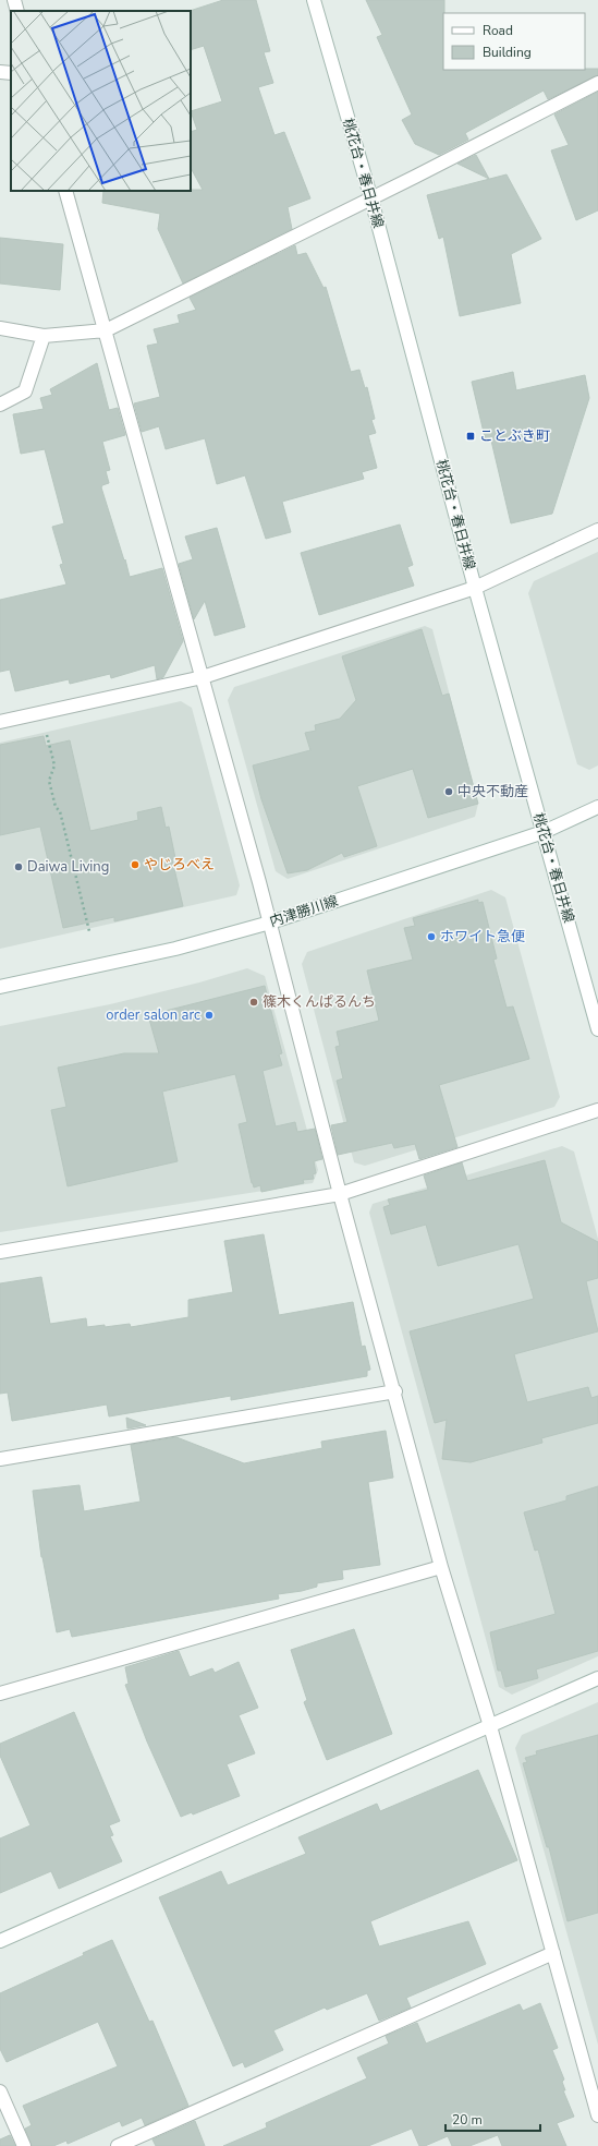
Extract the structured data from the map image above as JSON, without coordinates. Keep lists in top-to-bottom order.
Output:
{
  "streets": {
    "street": ["桃花台・春日井線", "内津勝川線"]
  },
  "crossings": [
    ["桃花台・春日井線", "内津勝川線"]
  ],
  "places": {
    "transit": ["ことぶき町"],
    "other": [
      "中央不動産",
      "やじろべえ",
      "Daiwa Living",
      "ホワイト急便",
      "篠木くんぱるんち",
      "order salon arc"
    ]
  },
  "legend": ["Road", "Building"],
  "scale_bar": "20 m"
}
